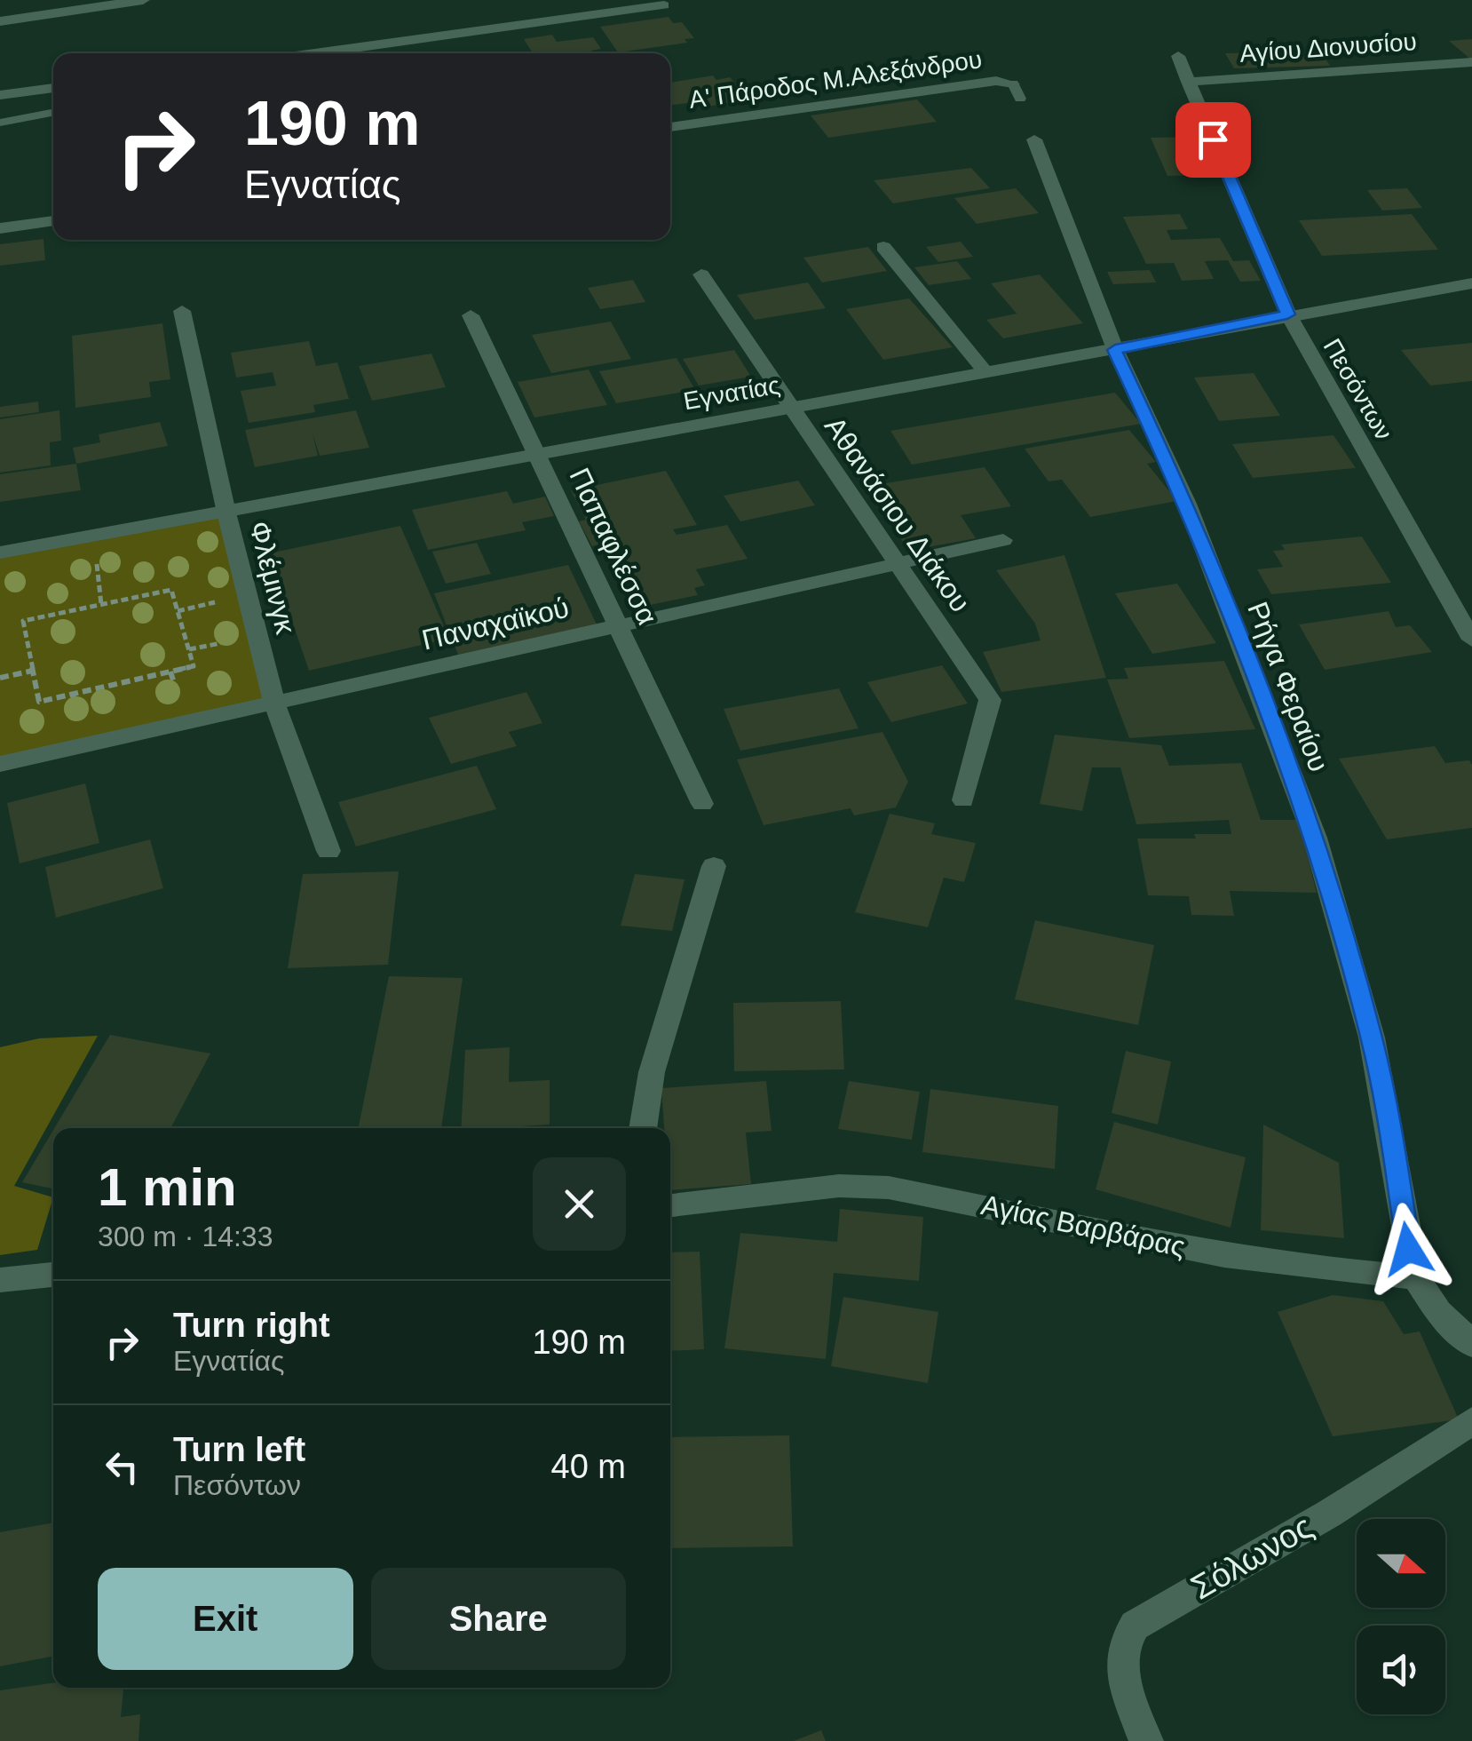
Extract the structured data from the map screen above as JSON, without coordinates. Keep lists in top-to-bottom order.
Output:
{
  "streets": {
    "street": [
      "Αγίου Διονυσίου",
      "Α' Πάροδος Μ.Αλεξάνδρου",
      "Πεσόντων",
      "Εγνατίας",
      "Αθανάσιου Διάκου",
      "Παπαφλέσσα",
      "Φλέμινγκ",
      "Παναχαϊκού",
      "Ρήγα Φεραίου",
      "Αγίας Βαρβάρας",
      "Σόλωνος"
    ]
  },
  "crossings": [
    ["Αγίου Διονυσίου", "Πεσόντων"],
    ["Πεσόντων", "Εγνατίας"],
    ["Εγνατίας", "Αθανάσιου Διάκου"],
    ["Εγνατίας", "Παπαφλέσσα"],
    ["Εγνατίας", "Φλέμινγκ"],
    ["Εγνατίας", "Ρήγα Φεραίου"],
    ["Αθανάσιου Διάκου", "Παναχαϊκού"],
    ["Παπαφλέσσα", "Παναχαϊκού"],
    ["Φλέμινγκ", "Παναχαϊκού"],
    ["Ρήγα Φεραίου", "Αγίας Βαρβάρας"]
  ],
  "north": "right",
  "page": {
    "turn": ["190 m", "Εγνατίας"],
    "heading": ["1 min", "300 m · 14:33"],
    "list": [
      {
        "name": "Turn right",
        "note": "Εγνατίας",
        "value": "190 m"
      },
      {
        "name": "Turn left",
        "note": "Πεσόντων",
        "value": "40 m"
      }
    ],
    "buttons": ["Exit", "Share"]
  }
}
